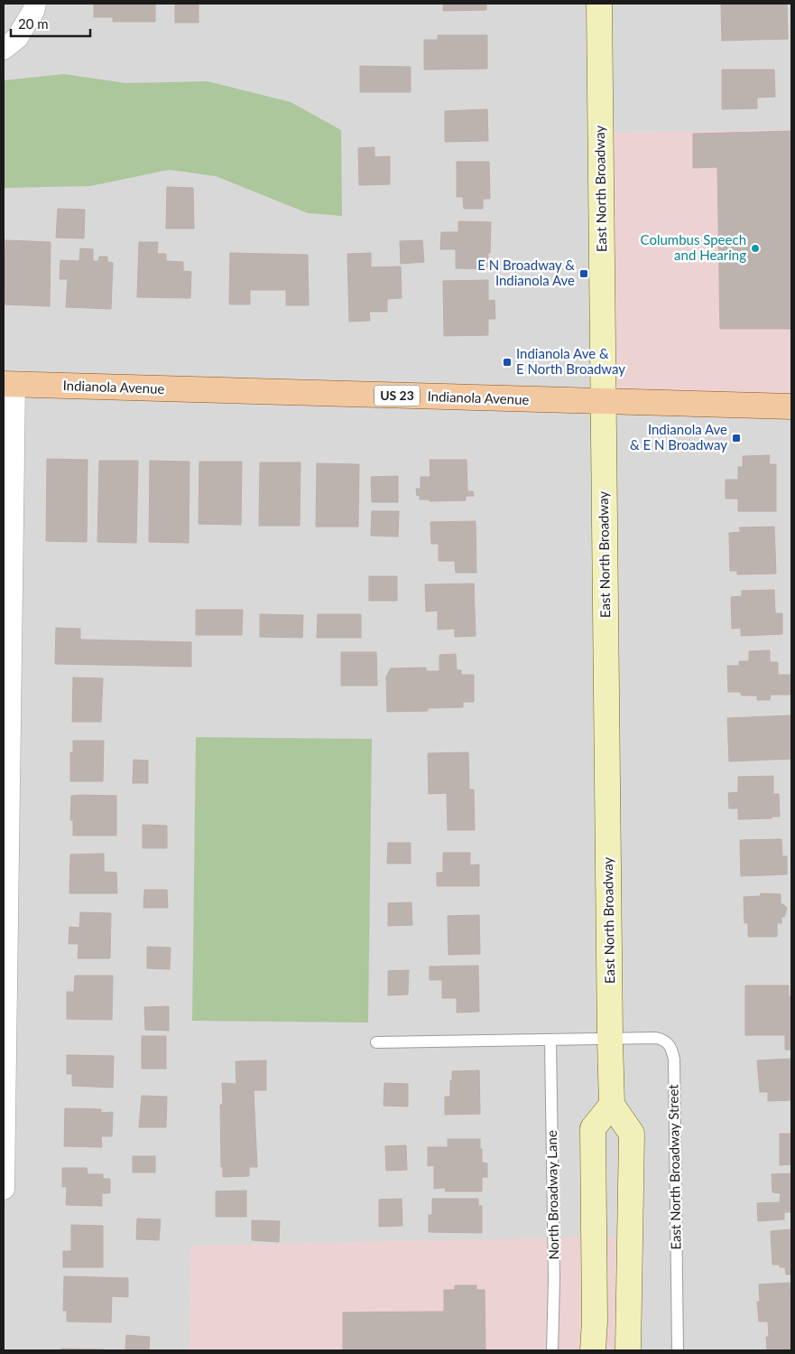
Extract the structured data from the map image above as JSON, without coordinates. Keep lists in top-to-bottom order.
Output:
{
  "streets": {
    "main road": ["East North Broadway", "Indianola Avenue", "US 23"],
    "lane": ["East North Broadway Street", "North Broadway Lane"]
  },
  "crossings": [
    ["East North Broadway", "Indianola Avenue"],
    ["East North Broadway", "East North Broadway Street"]
  ],
  "places": {
    "other": ["Columbus Speech and Hearing"],
    "transit": ["E N Broadway & Indianola Ave", "Indianola Ave & E North Broadway", "Indianola Ave & E N Broadway"]
  },
  "scale_bar": "20 m"
}
